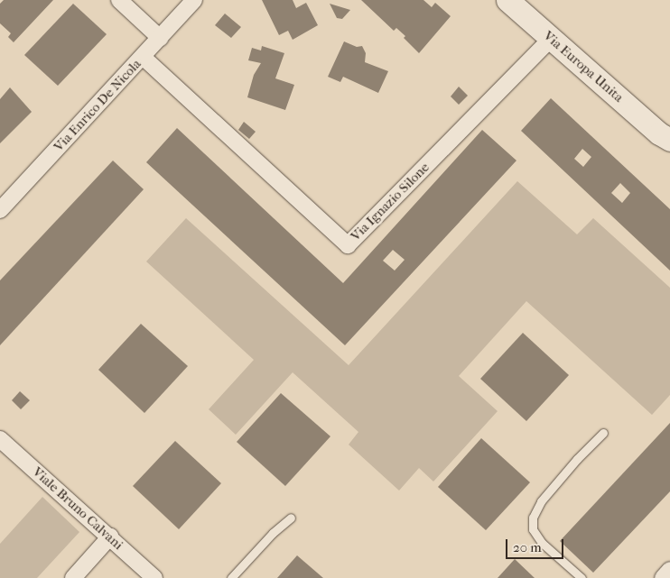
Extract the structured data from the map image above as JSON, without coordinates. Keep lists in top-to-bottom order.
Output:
{
  "streets": {
    "street": [
      "Via Europa Unita",
      "Via Enrico De Nicola",
      "Via Ignazio Silone",
      "Viale Bruno Calvani"
    ]
  },
  "crossings": [
    ["Via Europa Unita", "Via Ignazio Silone"],
    ["Via Enrico De Nicola", "Via Ignazio Silone"]
  ],
  "scale_bar": "20 m"
}
